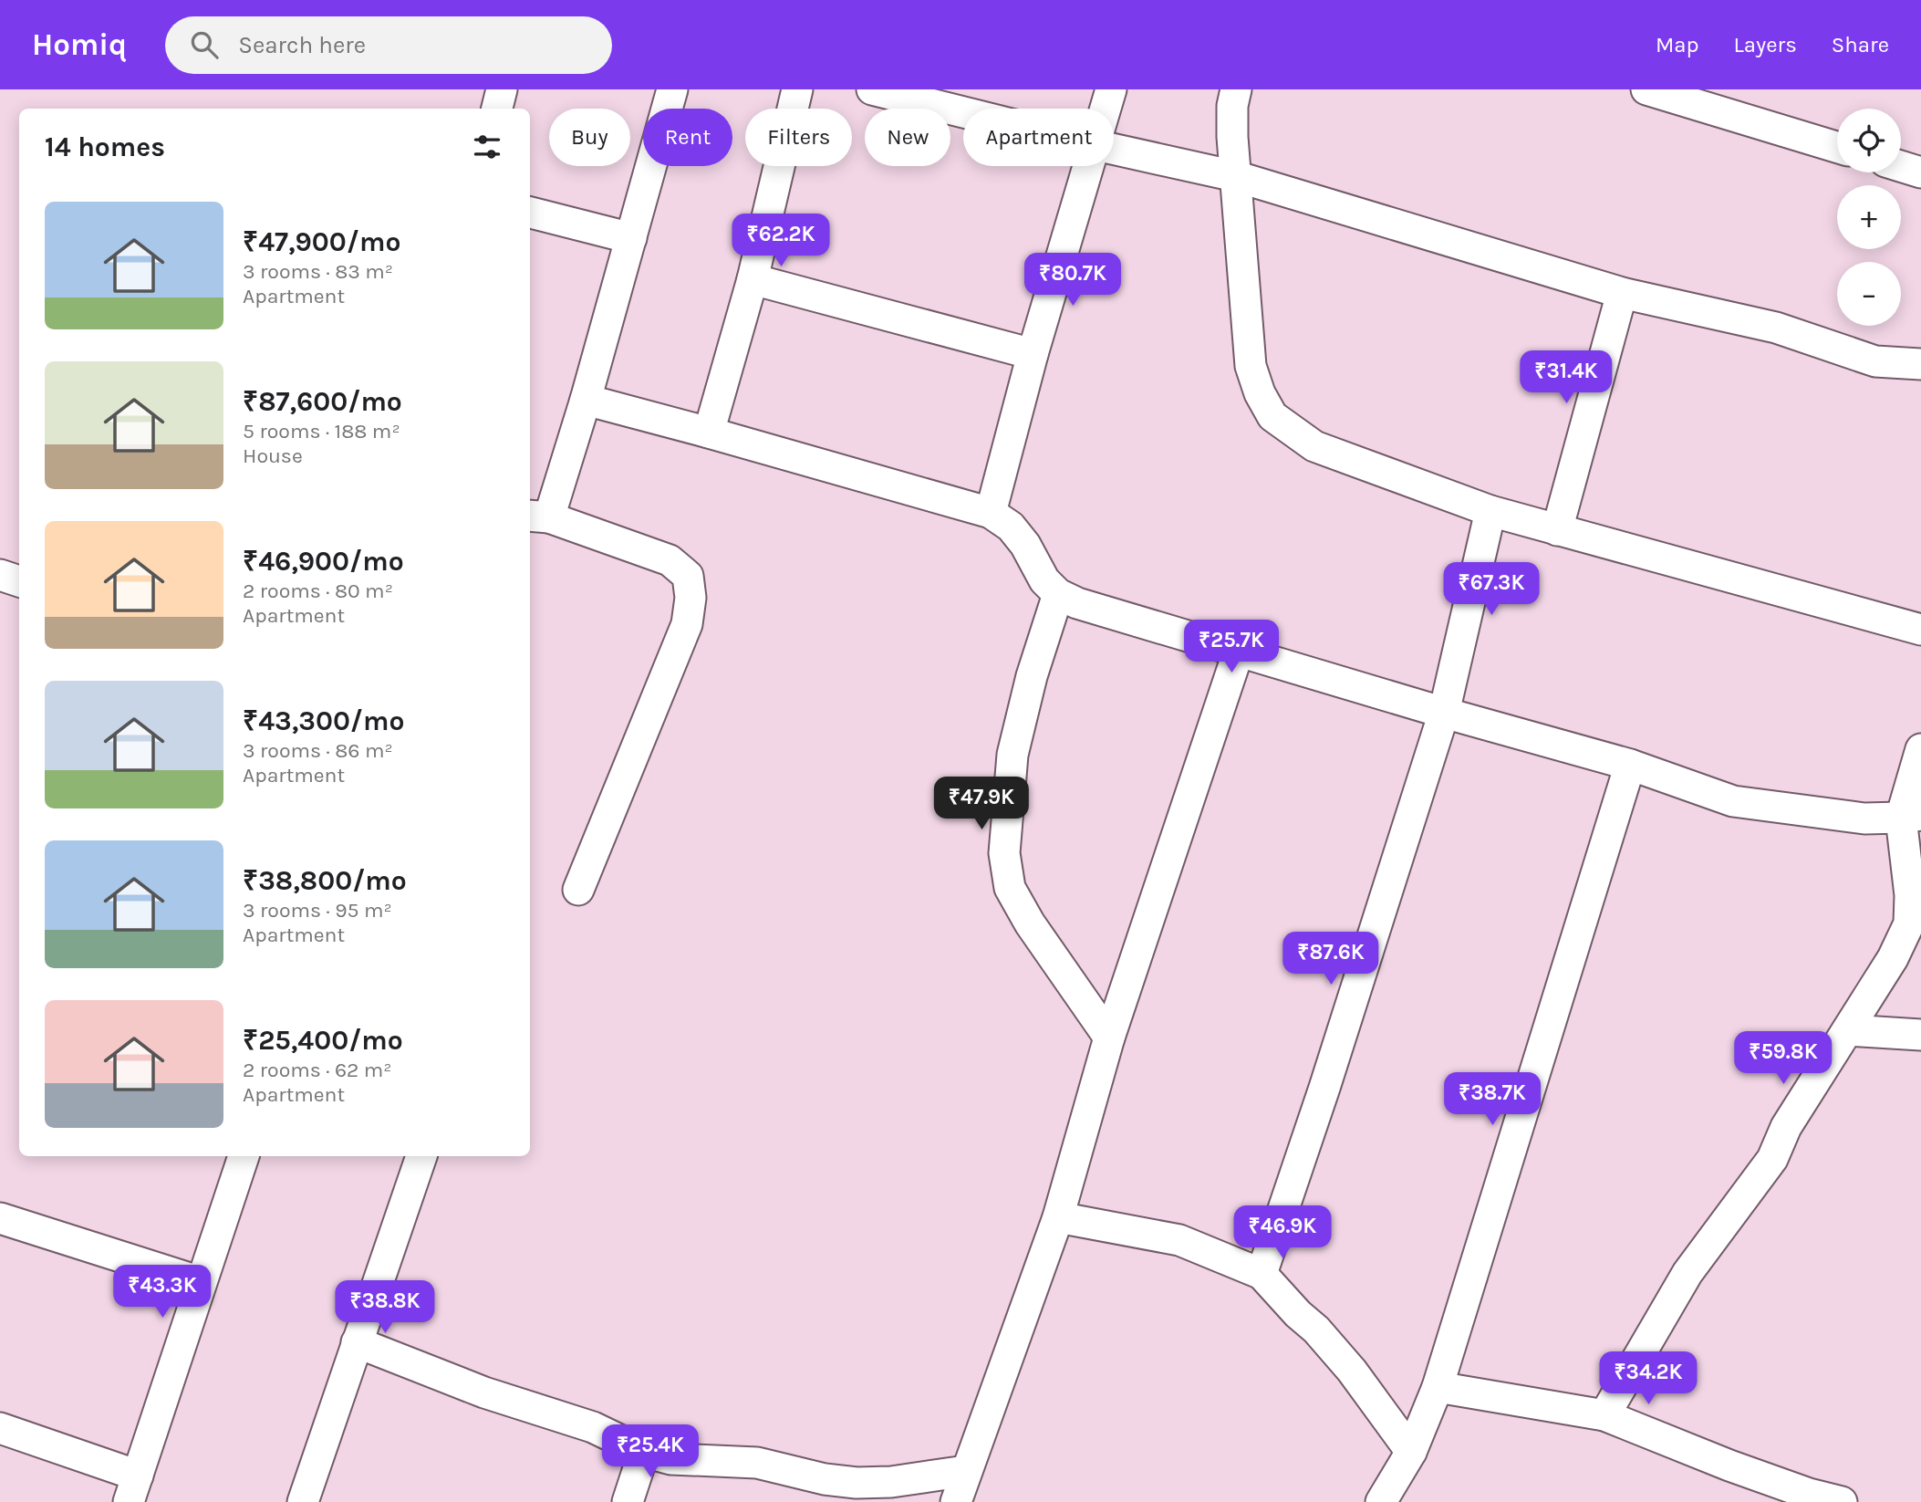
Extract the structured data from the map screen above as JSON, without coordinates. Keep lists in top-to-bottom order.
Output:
{
  "page": {
    "header": "Homiq",
    "search": "Search here",
    "nav": ["Map", "Layers", "Share"],
    "map_buttons": ["+", "−"],
    "chip": [
      "Buy",
      "Rent",
      "Filters",
      "New",
      "Apartment"
    ],
    "heading": "14 homes",
    "list": [
      {
        "name": "₹47,900/mo",
        "note": "3 rooms · 83 m² · Apartment"
      },
      {
        "name": "₹87,600/mo",
        "note": "5 rooms · 188 m² · House"
      },
      {
        "name": "₹46,900/mo",
        "note": "2 rooms · 80 m² · Apartment"
      },
      {
        "name": "₹43,300/mo",
        "note": "3 rooms · 86 m² · Apartment"
      },
      {
        "name": "₹38,800/mo",
        "note": "3 rooms · 95 m² · Apartment"
      },
      {
        "name": "₹25,400/mo",
        "note": "2 rooms · 62 m² · Apartment"
      }
    ],
    "price": [
      "₹62.2K",
      "₹80.7K",
      "₹31.4K",
      "₹67.3K",
      "₹25.7K",
      "₹47.9K",
      "₹87.6K",
      "₹59.8K",
      "₹38.7K",
      "₹46.9K",
      "₹43.3K",
      "₹38.8K",
      "₹34.2K",
      "₹25.4K"
    ]
  }
}
